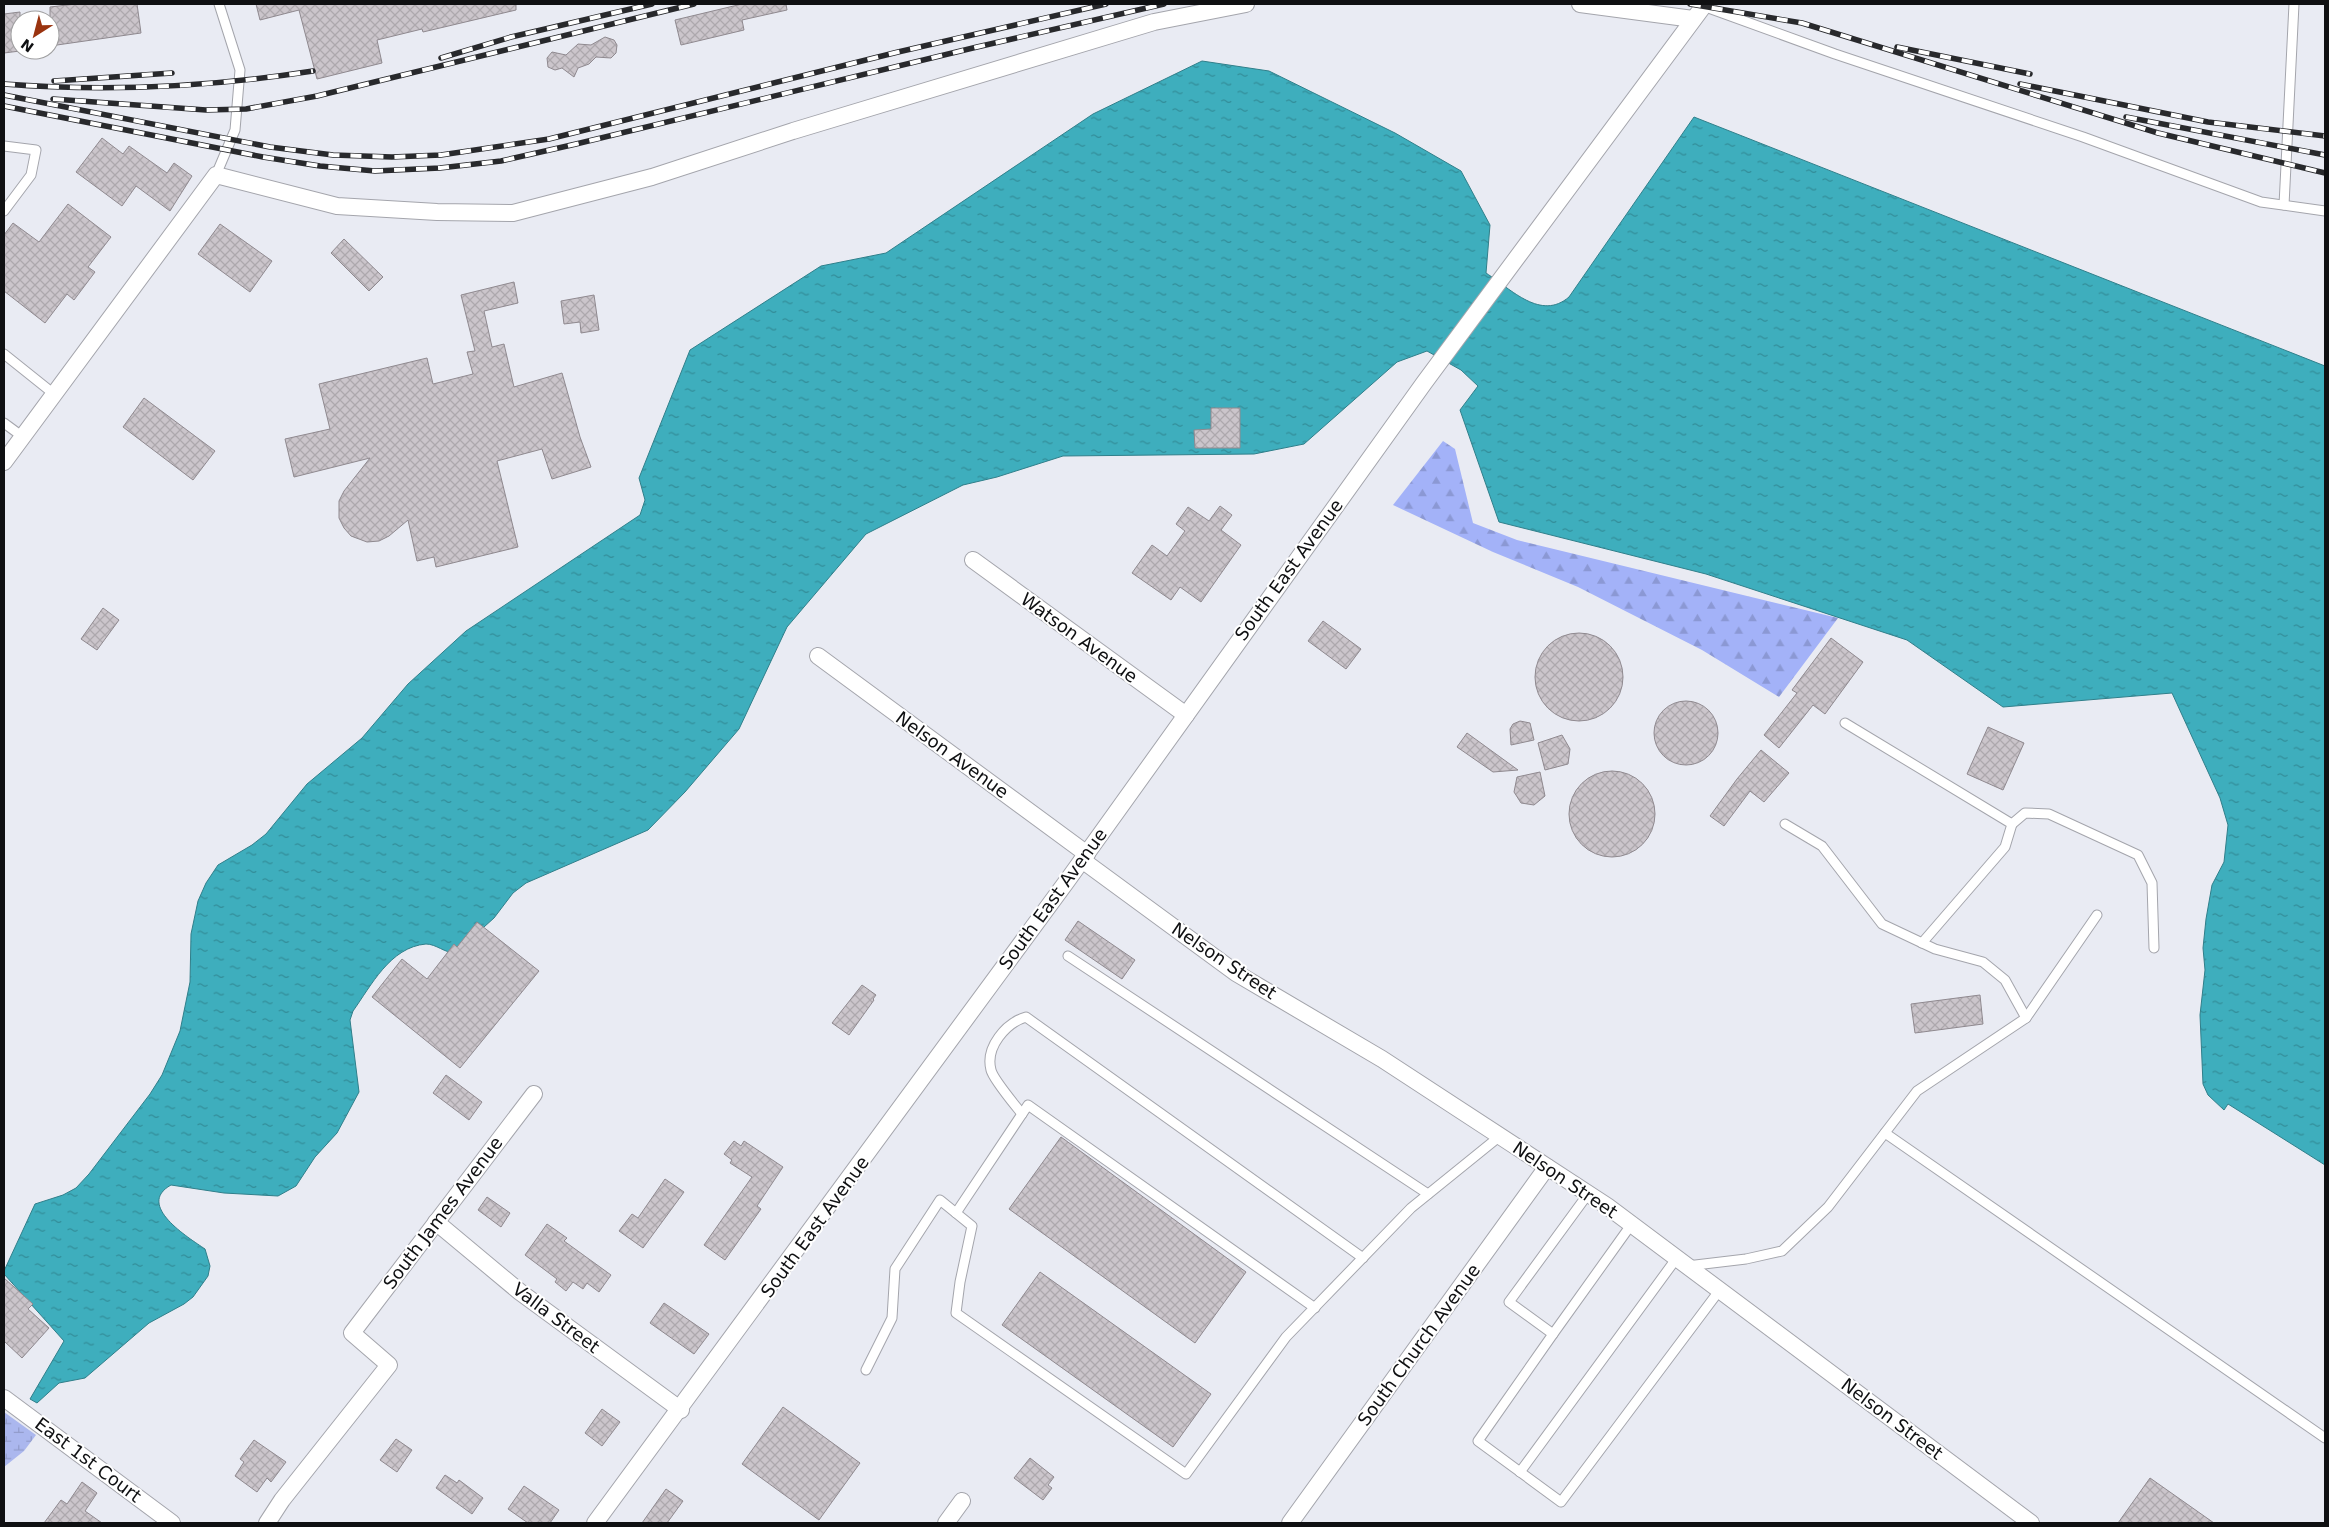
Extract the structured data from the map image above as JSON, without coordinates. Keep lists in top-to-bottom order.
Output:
{
  "streets": {
    "street": [
      "South East Avenue",
      "Watson Avenue",
      "Nelson Avenue",
      "Nelson Street",
      "South James Avenue",
      "Valla Street",
      "South Church Avenue",
      "East 1st Court"
    ]
  },
  "crossings": [
    ["South East Avenue", "Watson Avenue"],
    ["South East Avenue", "Nelson Avenue"],
    ["South East Avenue", "Nelson Street"],
    ["South East Avenue", "Valla Street"],
    ["Nelson Avenue", "Nelson Street"],
    ["Nelson Street", "South Church Avenue"],
    ["South James Avenue", "Valla Street"]
  ],
  "north": "bottom left"
}
